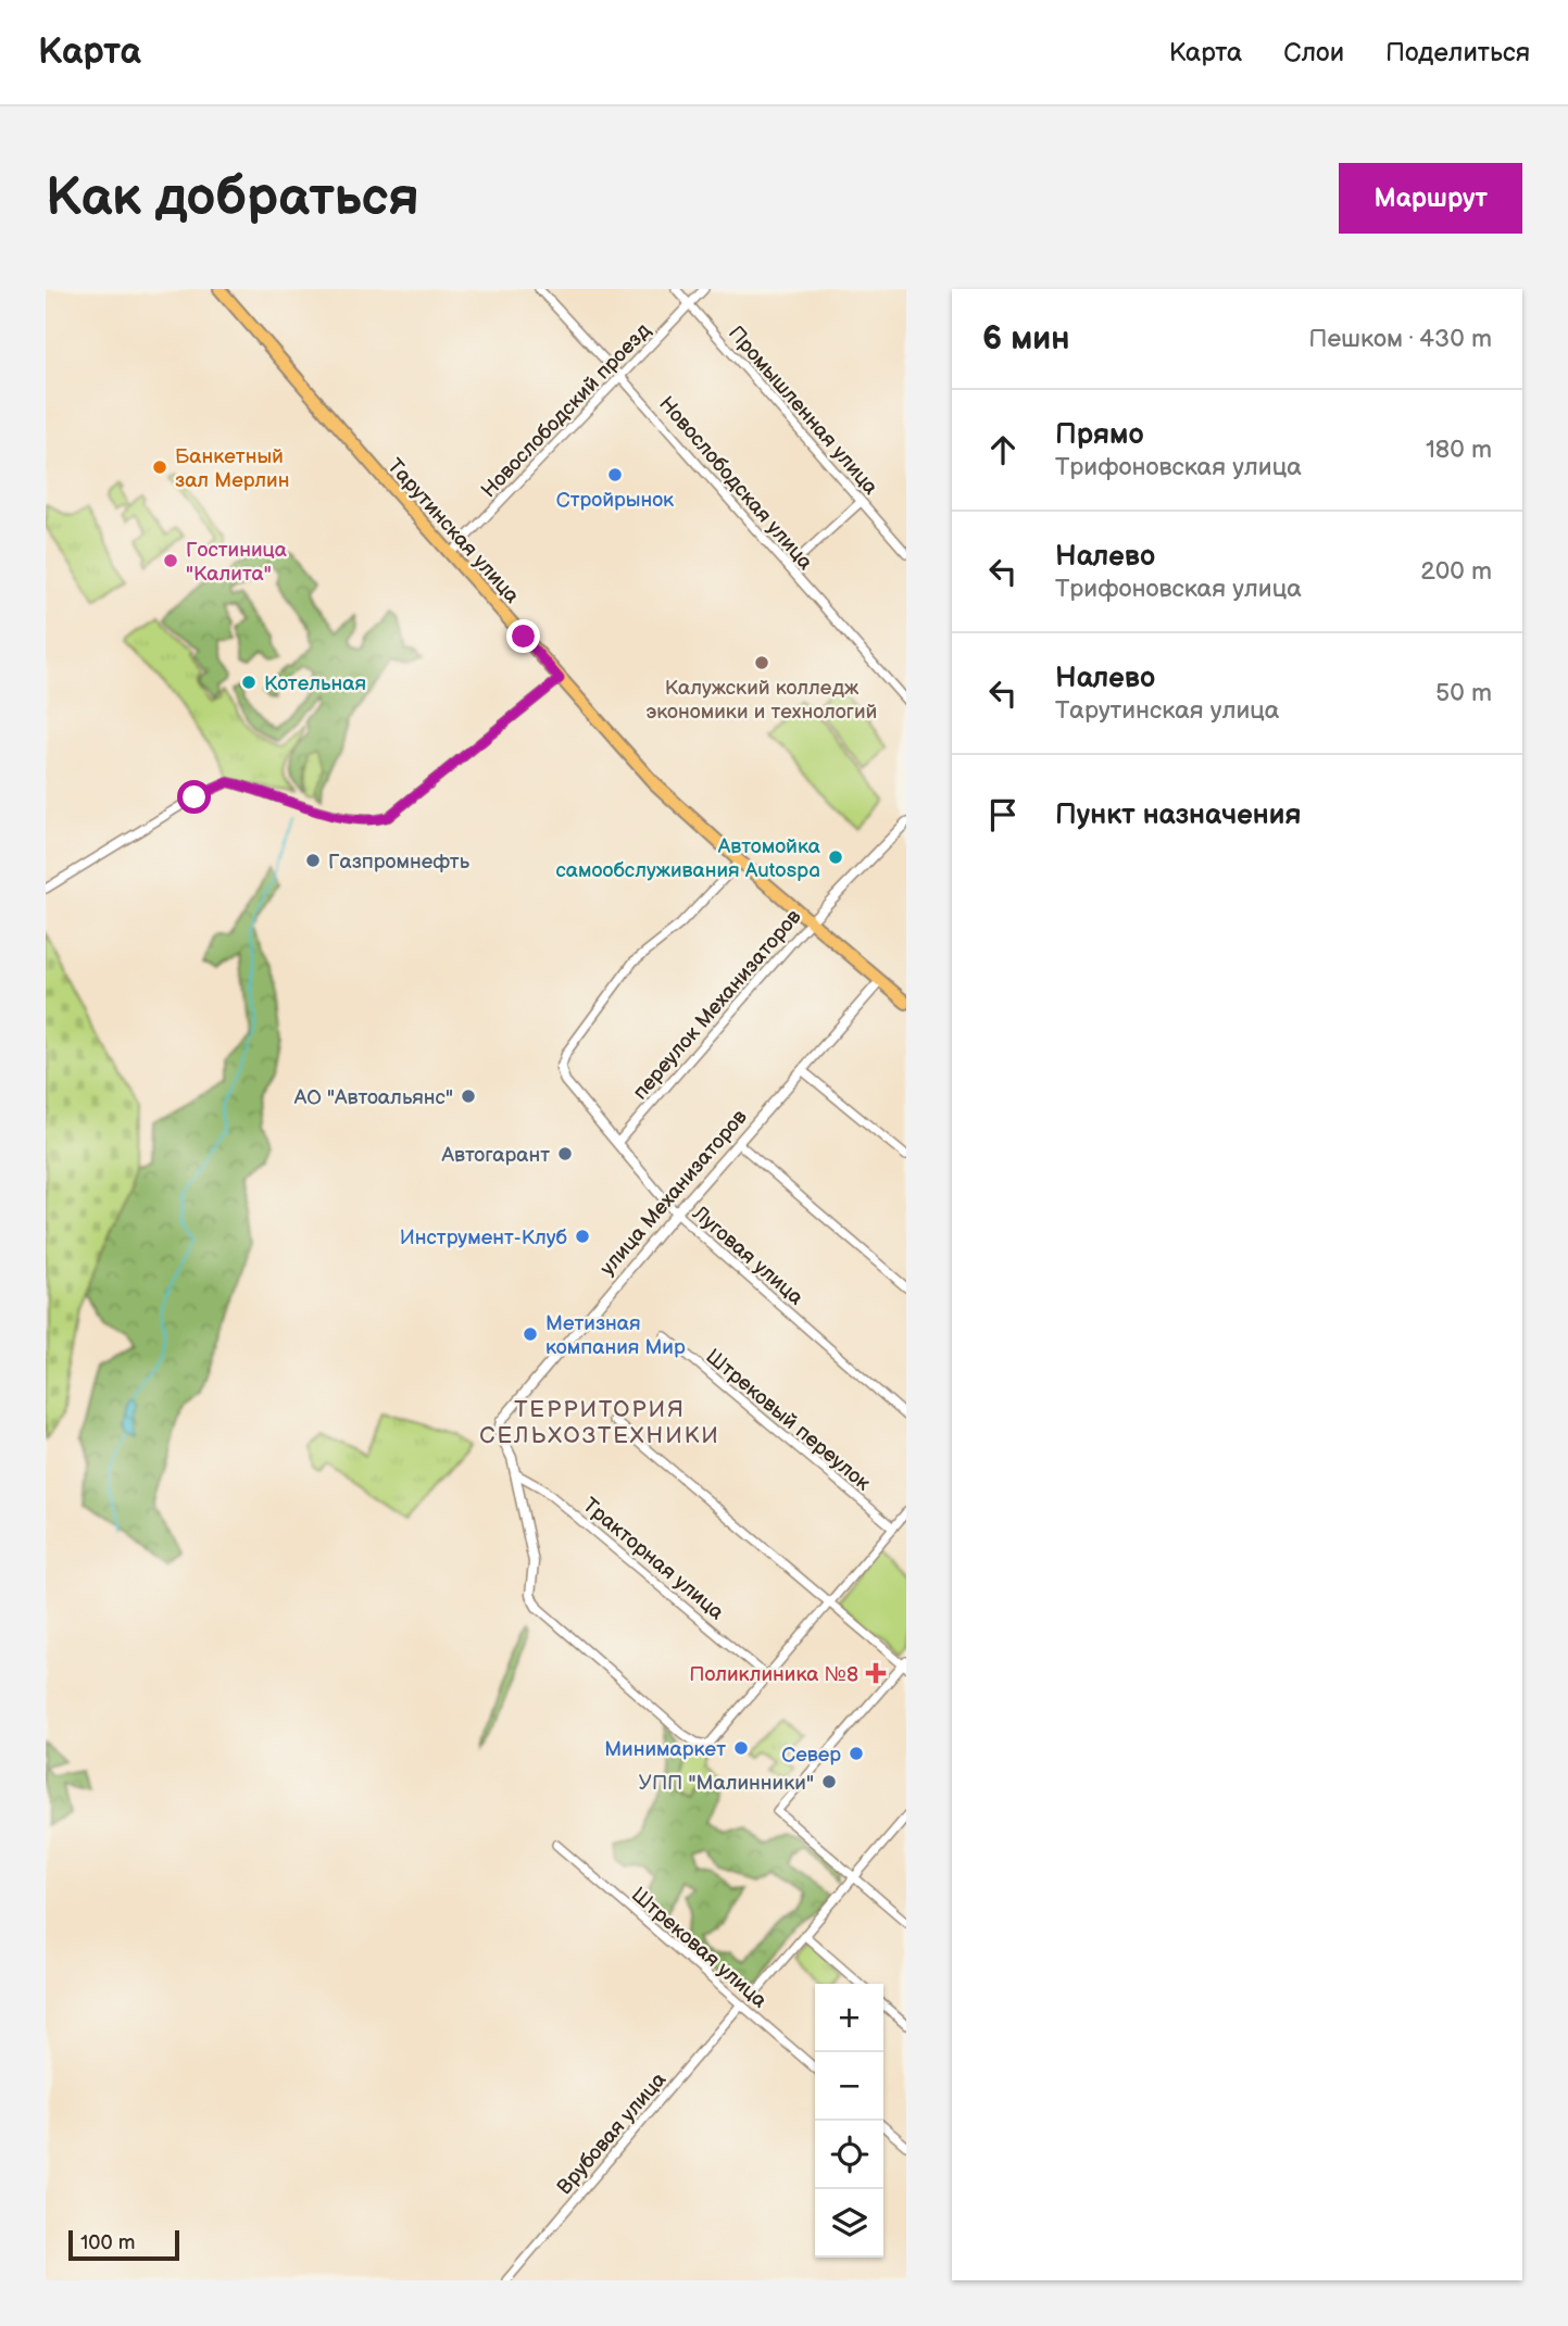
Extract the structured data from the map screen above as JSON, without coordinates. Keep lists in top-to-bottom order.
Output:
{
  "streets": {
    "main road": ["Тарутинская улица"],
    "street": [
      "Новослободский проезд",
      "Промышленная улица",
      "Новослободская улица",
      "переулок Механизаторов",
      "улица Механизаторов",
      "Луговая улица",
      "Штрековый переулок",
      "Тракторная улица",
      "Штрековая улица",
      "Врубовая улица"
    ]
  },
  "crossings": [
    ["Новослободский проезд", "Промышленная улица"],
    ["Новослободский проезд", "Новослободская улица"],
    ["Новослободский проезд", "Тарутинская улица"],
    ["Тарутинская улица", "переулок Механизаторов"],
    ["Тарутинская улица", "улица Механизаторов"],
    ["переулок Механизаторов", "Луговая улица"],
    ["улица Механизаторов", "Луговая улица"],
    ["улица Механизаторов", "Тракторная улица"],
    ["Штрековая улица", "Врубовая улица"]
  ],
  "districts": ["ТЕРРИТОРИЯ СЕЛЬХОЗТЕХНИКИ"],
  "places": {
    "other": [
      "Банкетный зал Мерлин",
      "Стройрынок",
      "Гостиница \"Калита\"",
      "Калужский колледж экономики и технологий",
      "Котельная",
      "Автомойка самообслуживания Autospa",
      "Газпромнефть",
      "АО \"Автоальянс\"",
      "Автогарант",
      "Инструмент-Клуб",
      "Метизная компания Мир",
      "Минимаркет",
      "Север",
      "УПП \"Малинники\""
    ],
    "health": ["Поликлиника №8"]
  },
  "scale_bar": "100 m",
  "page": {
    "header": "Карта",
    "nav": ["Карта", "Слои", "Поделиться"],
    "buttons": "Маршрут",
    "title": "Как добраться",
    "heading": ["6 мин", "Пешком · 430 m"],
    "list": [
      ["Прямо", "Трифоновская улица", "180 m"],
      ["Налево", "Трифоновская улица", "200 m"],
      ["Налево", "Тарутинская улица", "50 m"],
      "Пункт назначения"
    ],
    "map_buttons": ["+", "−"],
    "scale": "100 m"
  }
}
